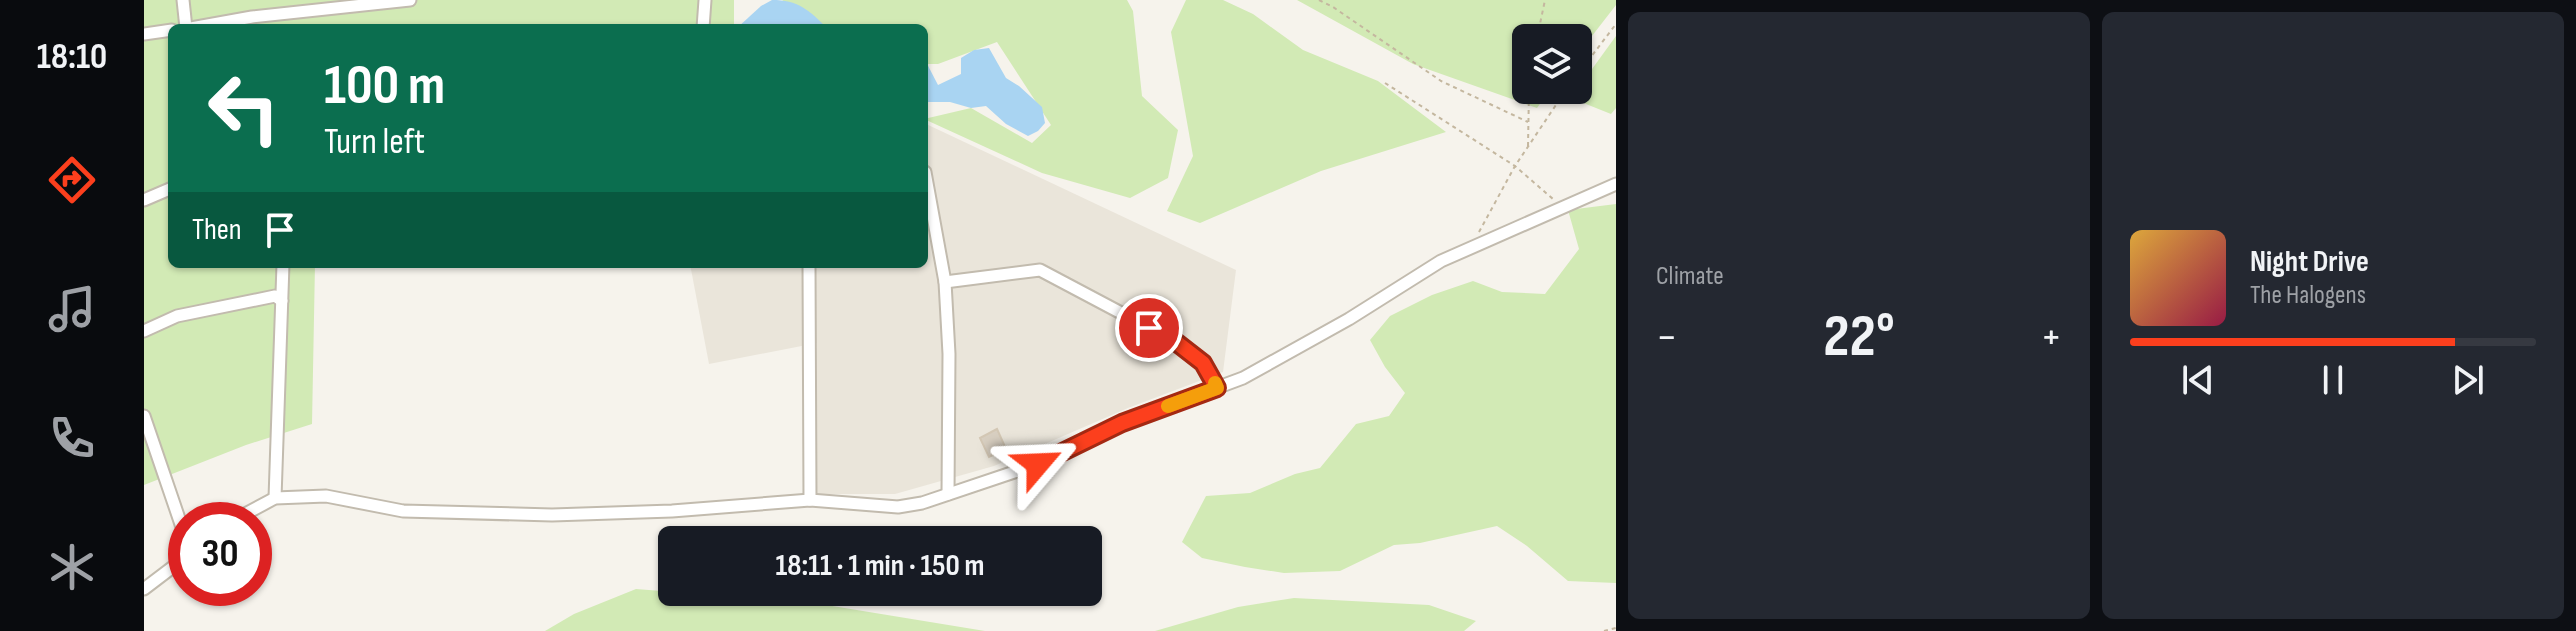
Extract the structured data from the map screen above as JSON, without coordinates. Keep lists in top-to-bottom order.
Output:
{
  "page": {
    "tabs": "18:10",
    "tile": "Climate",
    "turn": ["100 m", "Turn left"],
    "then": "Then",
    "song": ["Night Drive", "The Halogens"],
    "heat": ["−", "22°", "+"],
    "limit": "30",
    "trip": "18:11 · 1 min · 150 m"
  }
}
